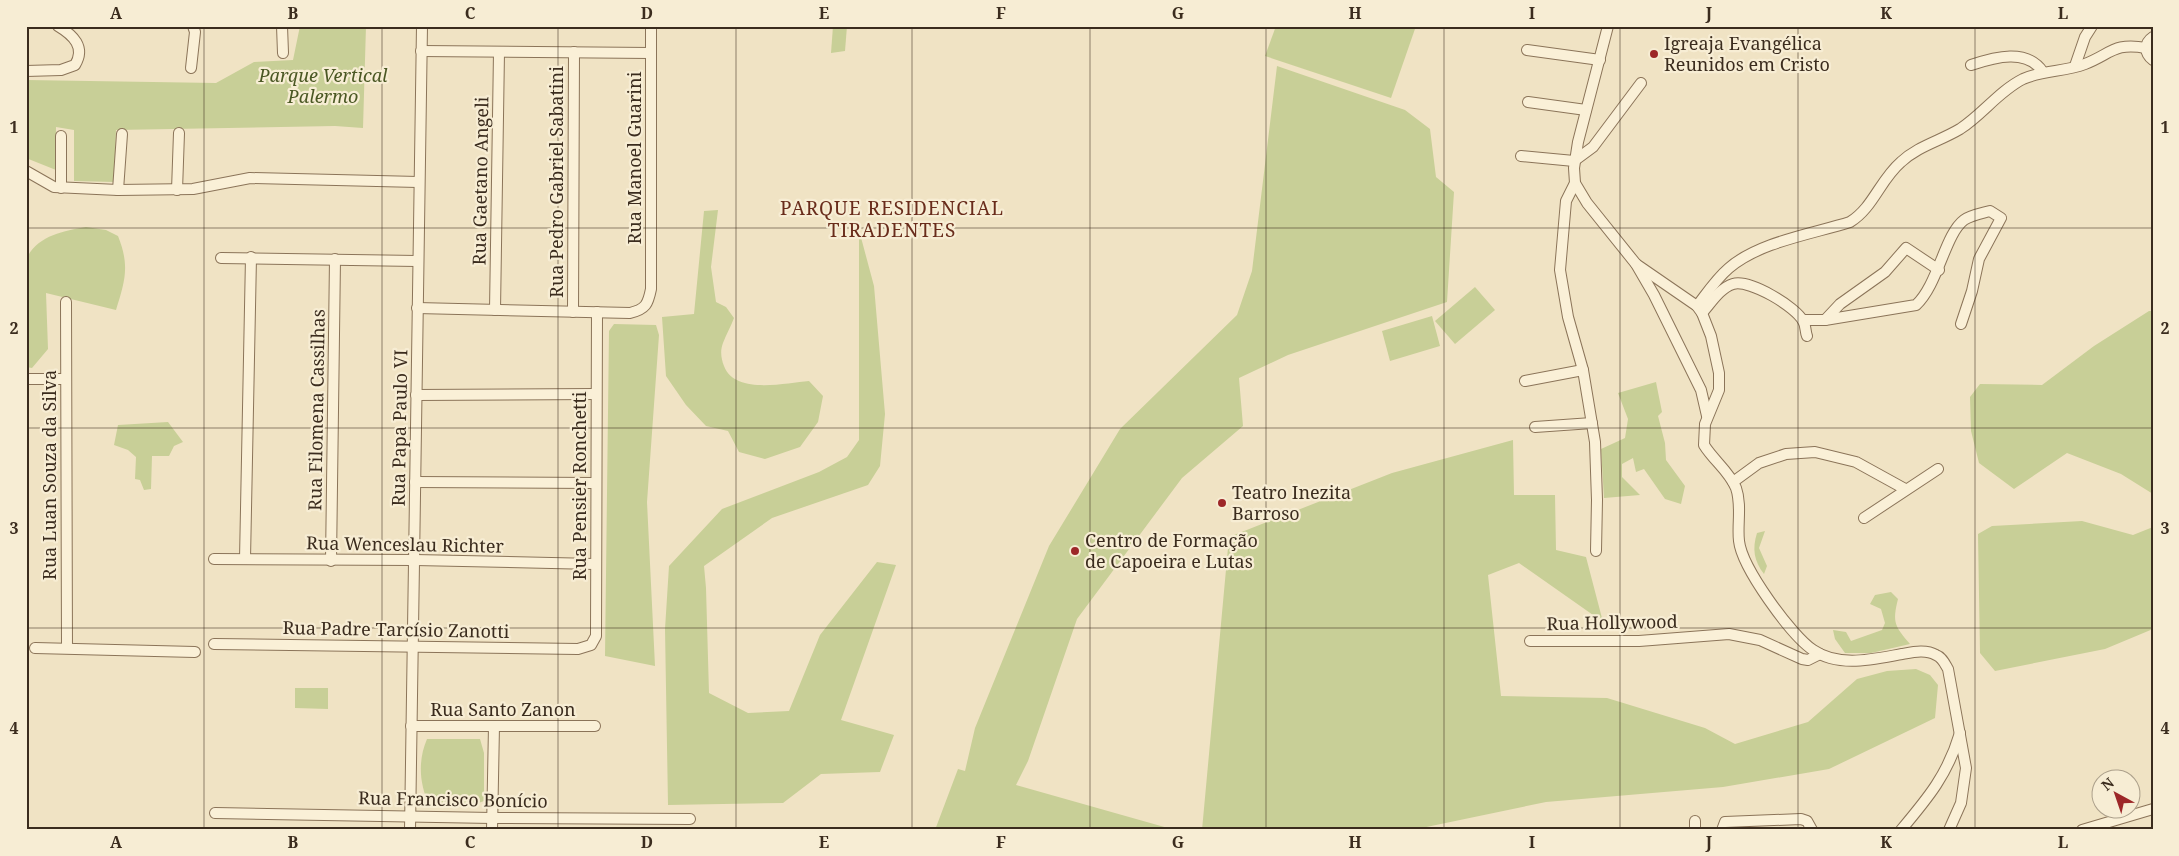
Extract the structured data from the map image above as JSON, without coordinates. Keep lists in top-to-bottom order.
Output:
{
  "streets": {
    "street": [
      "Rua Manoel Guarini",
      "Rua Gaetano Angeli",
      "Rua Pedro Gabriel Sabatini",
      "Rua Filomena Cassilhas",
      "Rua Papa Paulo VI",
      "Rua Luan Souza da Silva",
      "Rua Pensier Ronchetti",
      "Rua Wenceslau Richter",
      "Rua Hollywood",
      "Rua Padre Tarcísio Zanotti",
      "Rua Santo Zanon",
      "Rua Francisco Bonício"
    ]
  },
  "crossings": [
    ["Rua Manoel Guarini", "Rua Pensier Ronchetti"],
    ["Rua Filomena Cassilhas", "Rua Wenceslau Richter"],
    ["Rua Papa Paulo VI", "Rua Wenceslau Richter"],
    ["Rua Papa Paulo VI", "Rua Padre Tarcísio Zanotti"],
    ["Rua Papa Paulo VI", "Rua Santo Zanon"],
    ["Rua Papa Paulo VI", "Rua Francisco Bonício"],
    ["Rua Pensier Ronchetti", "Rua Wenceslau Richter"],
    ["Rua Pensier Ronchetti", "Rua Padre Tarcísio Zanotti"]
  ],
  "districts": ["PARQUE RESIDENCIAL TIRADENTES"],
  "parks": ["Parque Vertical Palermo"],
  "places": ["Igreaja Evangélica Reunidos em Cristo", "Teatro Inezita Barroso", "Centro de Formação de Capoeira e Lutas"],
  "north": "top left",
  "grid": {
    "columns": [
      "A",
      "B",
      "C",
      "D",
      "E",
      "F",
      "G",
      "H",
      "I",
      "J",
      "K",
      "L"
    ],
    "rows": [
      "1",
      "2",
      "3",
      "4"
    ]
  }
}
